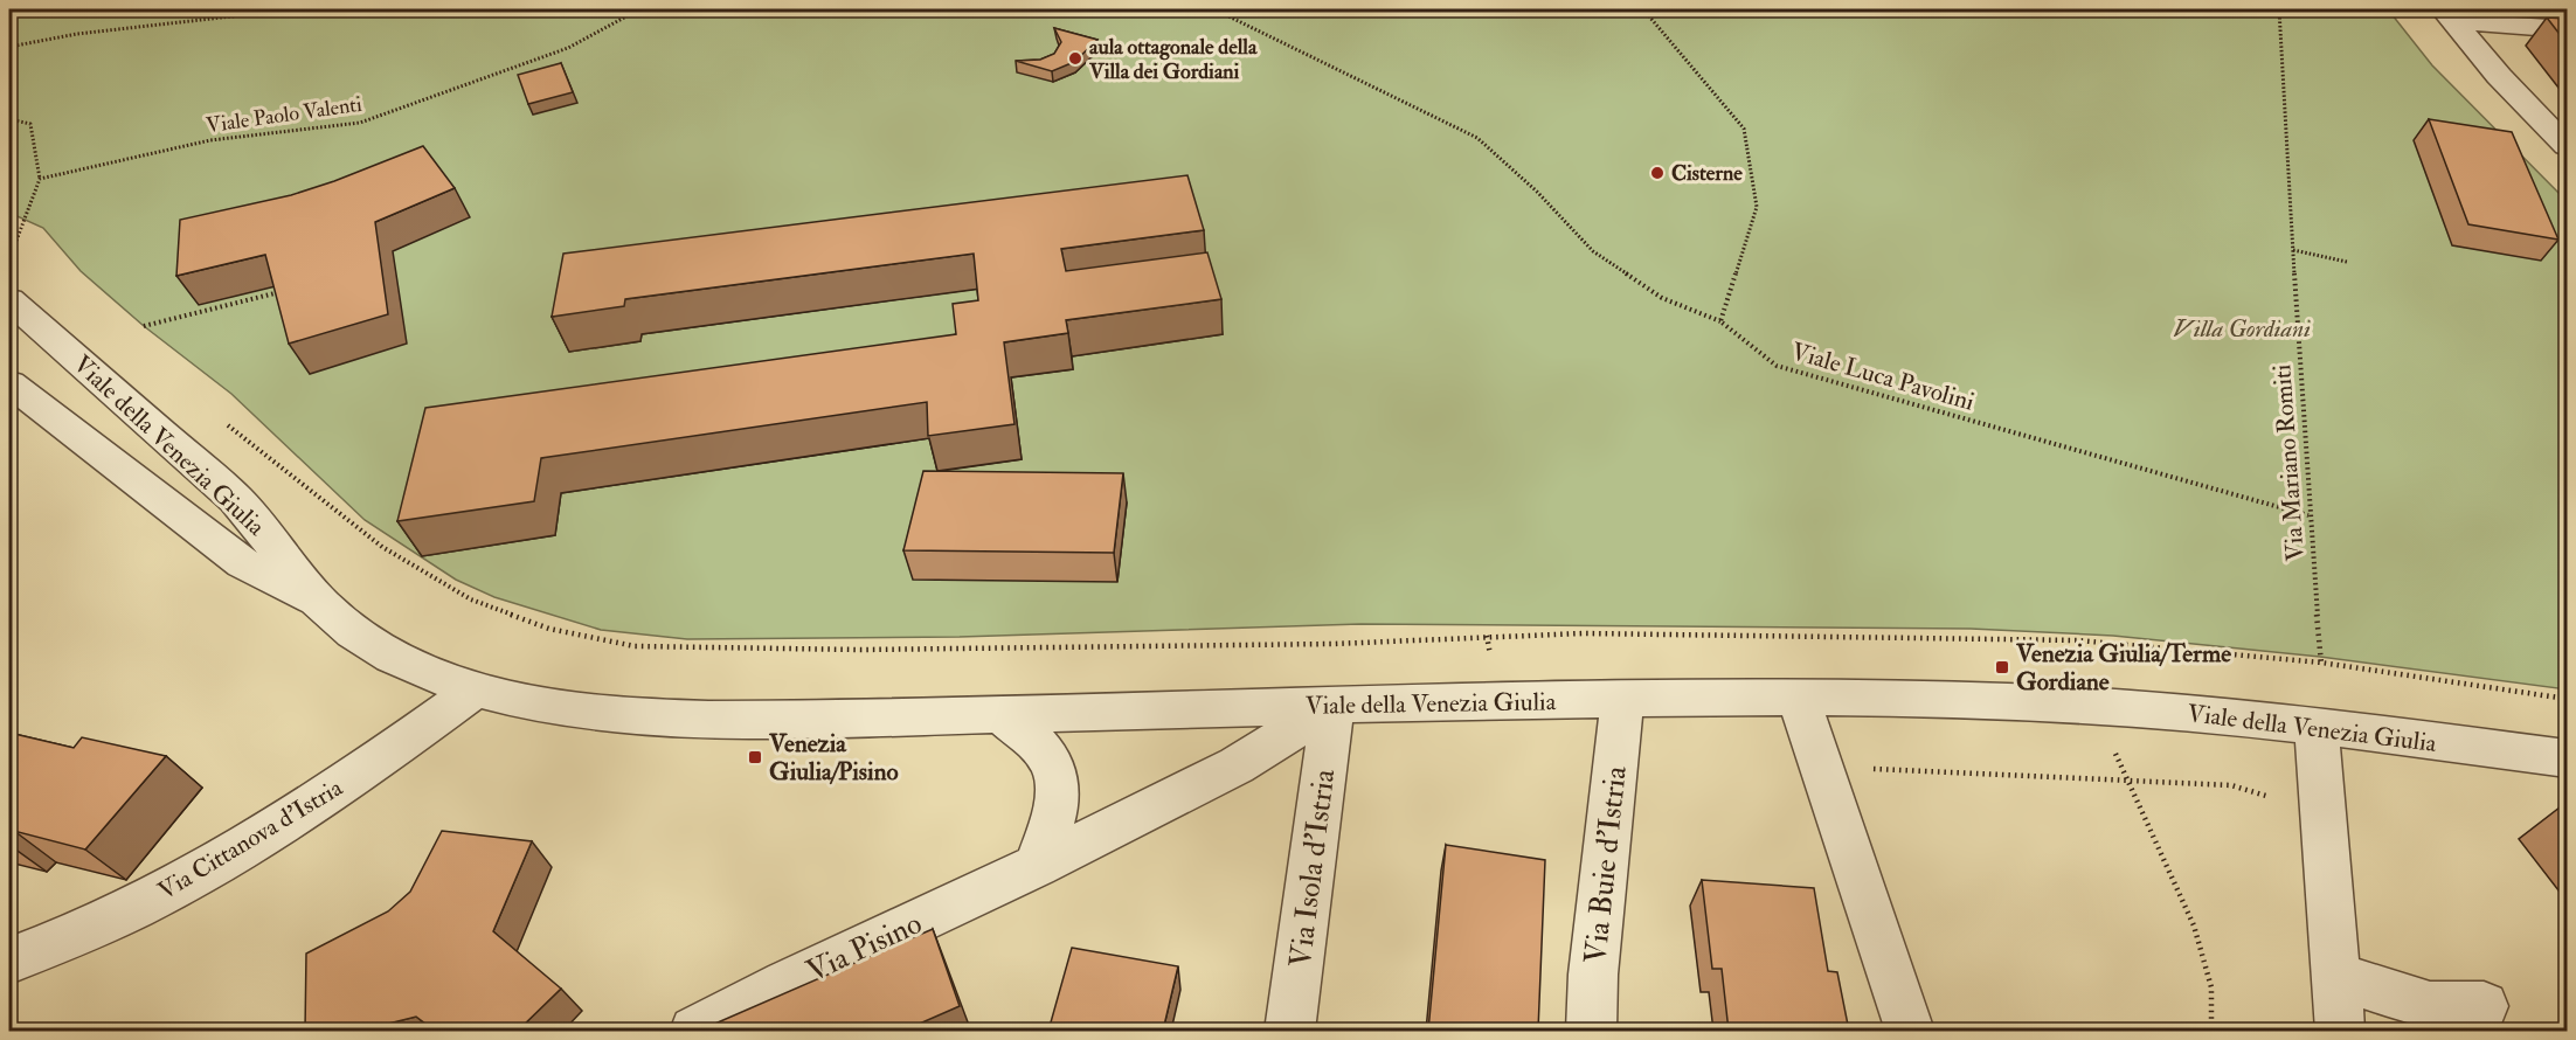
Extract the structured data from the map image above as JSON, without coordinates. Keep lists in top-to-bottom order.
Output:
{
  "streets": {
    "street": [
      "Viale della Venezia Giulia",
      "Via Cittanova d'Istria",
      "Via Buie d'Istria",
      "Via Isola d'Istria",
      "Via Pisino"
    ],
    "path": ["Viale Paolo Valenti", "Viale Luca Pavolini", "Via Mariano Romiti"]
  },
  "crossings": [
    ["Viale Luca Pavolini", "Via Mariano Romiti"],
    ["Viale della Venezia Giulia", "Via Cittanova d'Istria"],
    ["Viale della Venezia Giulia", "Via Buie d'Istria"],
    ["Viale della Venezia Giulia", "Via Isola d'Istria"],
    ["Viale della Venezia Giulia", "Via Pisino"],
    ["Via Isola d'Istria", "Via Pisino"]
  ],
  "parks": ["Villa Gordiani"],
  "places": {
    "other": ["aula ottagonale della Villa dei Gordiani", "Cisterne"],
    "transit": ["Venezia Giulia/Terme Gordiane", "Venezia Giulia/Pisino"]
  }
}
